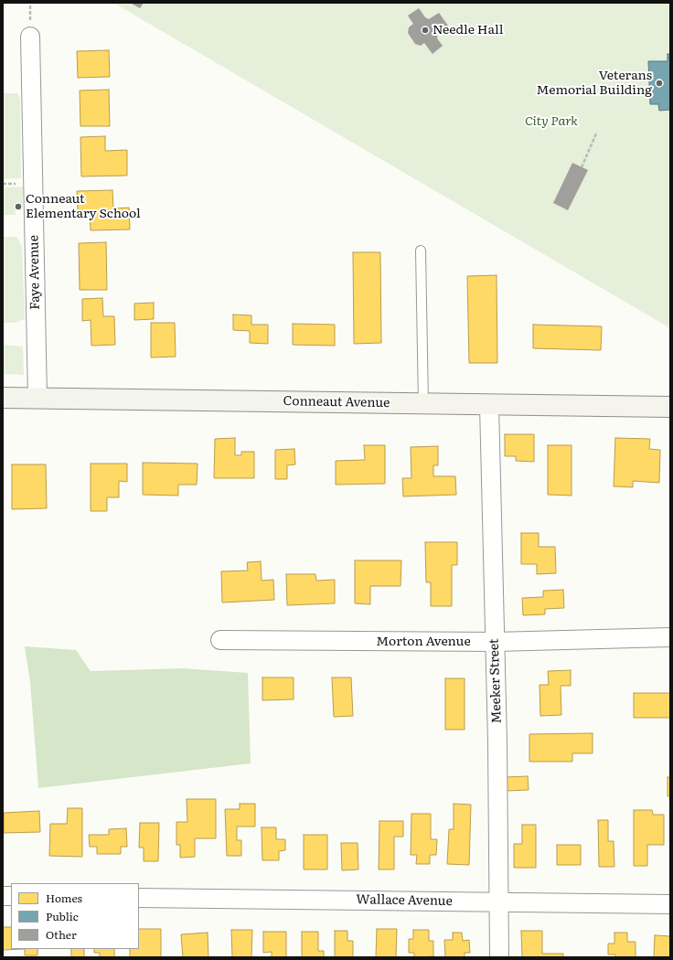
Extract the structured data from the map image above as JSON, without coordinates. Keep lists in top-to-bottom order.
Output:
{
  "streets": {
    "street": [
      "Faye Avenue",
      "Conneaut Avenue",
      "Morton Avenue",
      "Meeker Street",
      "Wallace Avenue"
    ]
  },
  "crossings": [
    ["Faye Avenue", "Conneaut Avenue"],
    ["Conneaut Avenue", "Meeker Street"],
    ["Morton Avenue", "Meeker Street"],
    ["Meeker Street", "Wallace Avenue"]
  ],
  "parks": ["City Park"],
  "places": ["Needle Hall", "Veterans Memorial Building", "Conneaut Elementary School"],
  "legend": ["Homes", "Public", "Other"]
}
